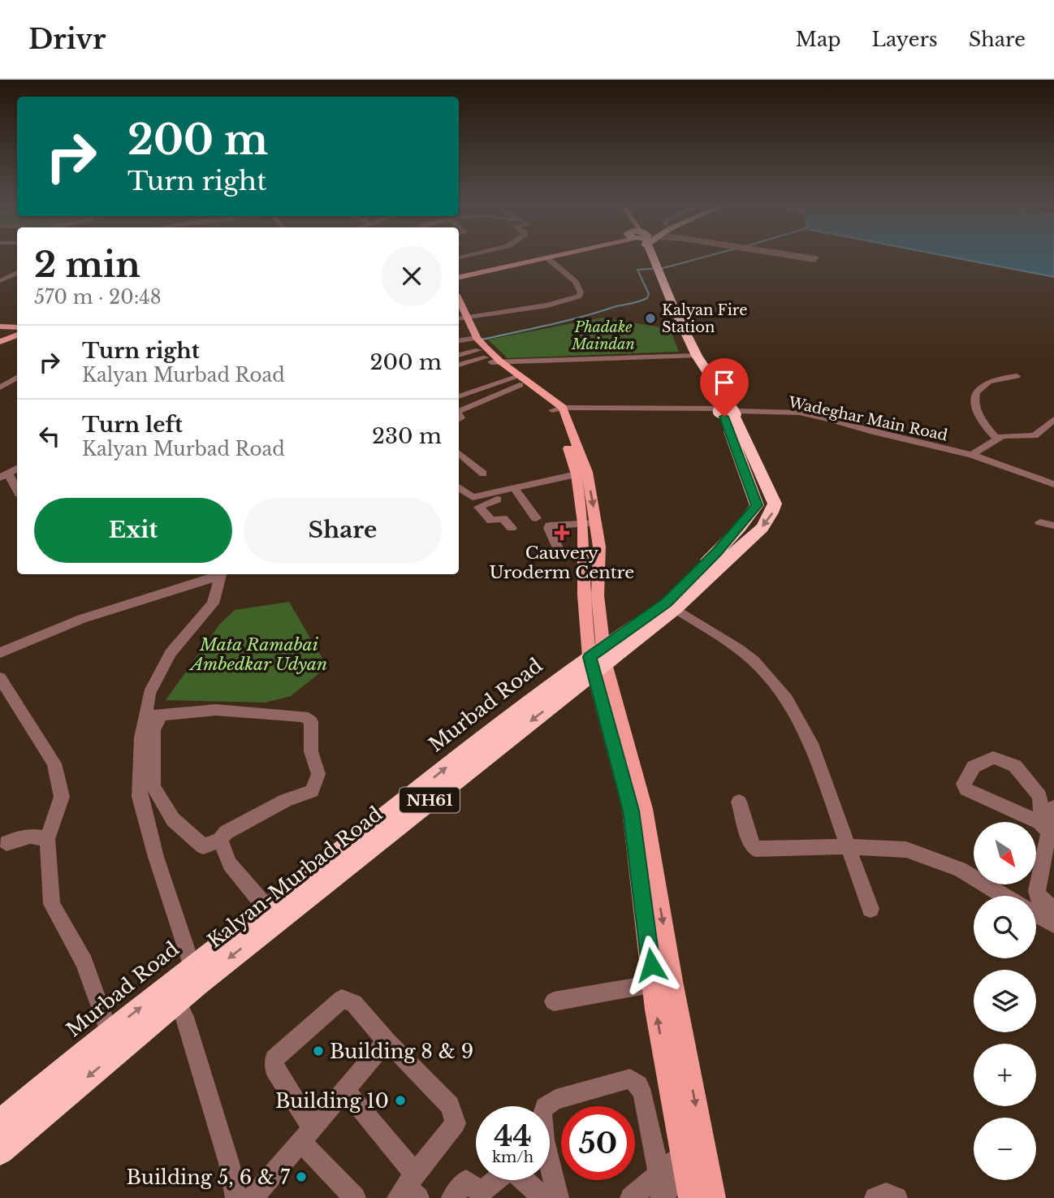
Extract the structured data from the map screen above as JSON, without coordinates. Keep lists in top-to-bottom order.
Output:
{
  "streets": {
    "highway": ["Murbad Road", "NH61", "Kalyan-Murbad Road"],
    "street": ["Wadeghar Main Road"]
  },
  "crossings": [
    ["Wadeghar Main Road", "NH61"],
    ["Murbad Road", "NH61"],
    ["Murbad Road", "Kalyan-Murbad Road"]
  ],
  "one_way": ["Kalyan-Murbad Road"],
  "parks": ["Phadake Maindan", "Mata Ramabai Ambedkar Udyan"],
  "places": {
    "other": [
      "Kalyan Fire Station",
      "Building 8 & 9",
      "Building 10",
      "Building 5, 6 & 7"
    ],
    "health": ["Cauvery Uroderm Centre"]
  },
  "north": "bottom right",
  "page": {
    "header": "Drivr",
    "nav": ["Map", "Layers", "Share"],
    "turn": ["200 m", "Turn right"],
    "heading": ["2 min", "570 m · 20:48"],
    "list": [
      {
        "name": "Turn right",
        "note": "Kalyan Murbad Road",
        "value": "200 m"
      },
      {
        "name": "Turn left",
        "note": "Kalyan Murbad Road",
        "value": "230 m"
      }
    ],
    "buttons": ["Exit", "Share"],
    "map_buttons": ["+", "−"],
    "speed": "44 km/h",
    "limit": "50"
  }
}
